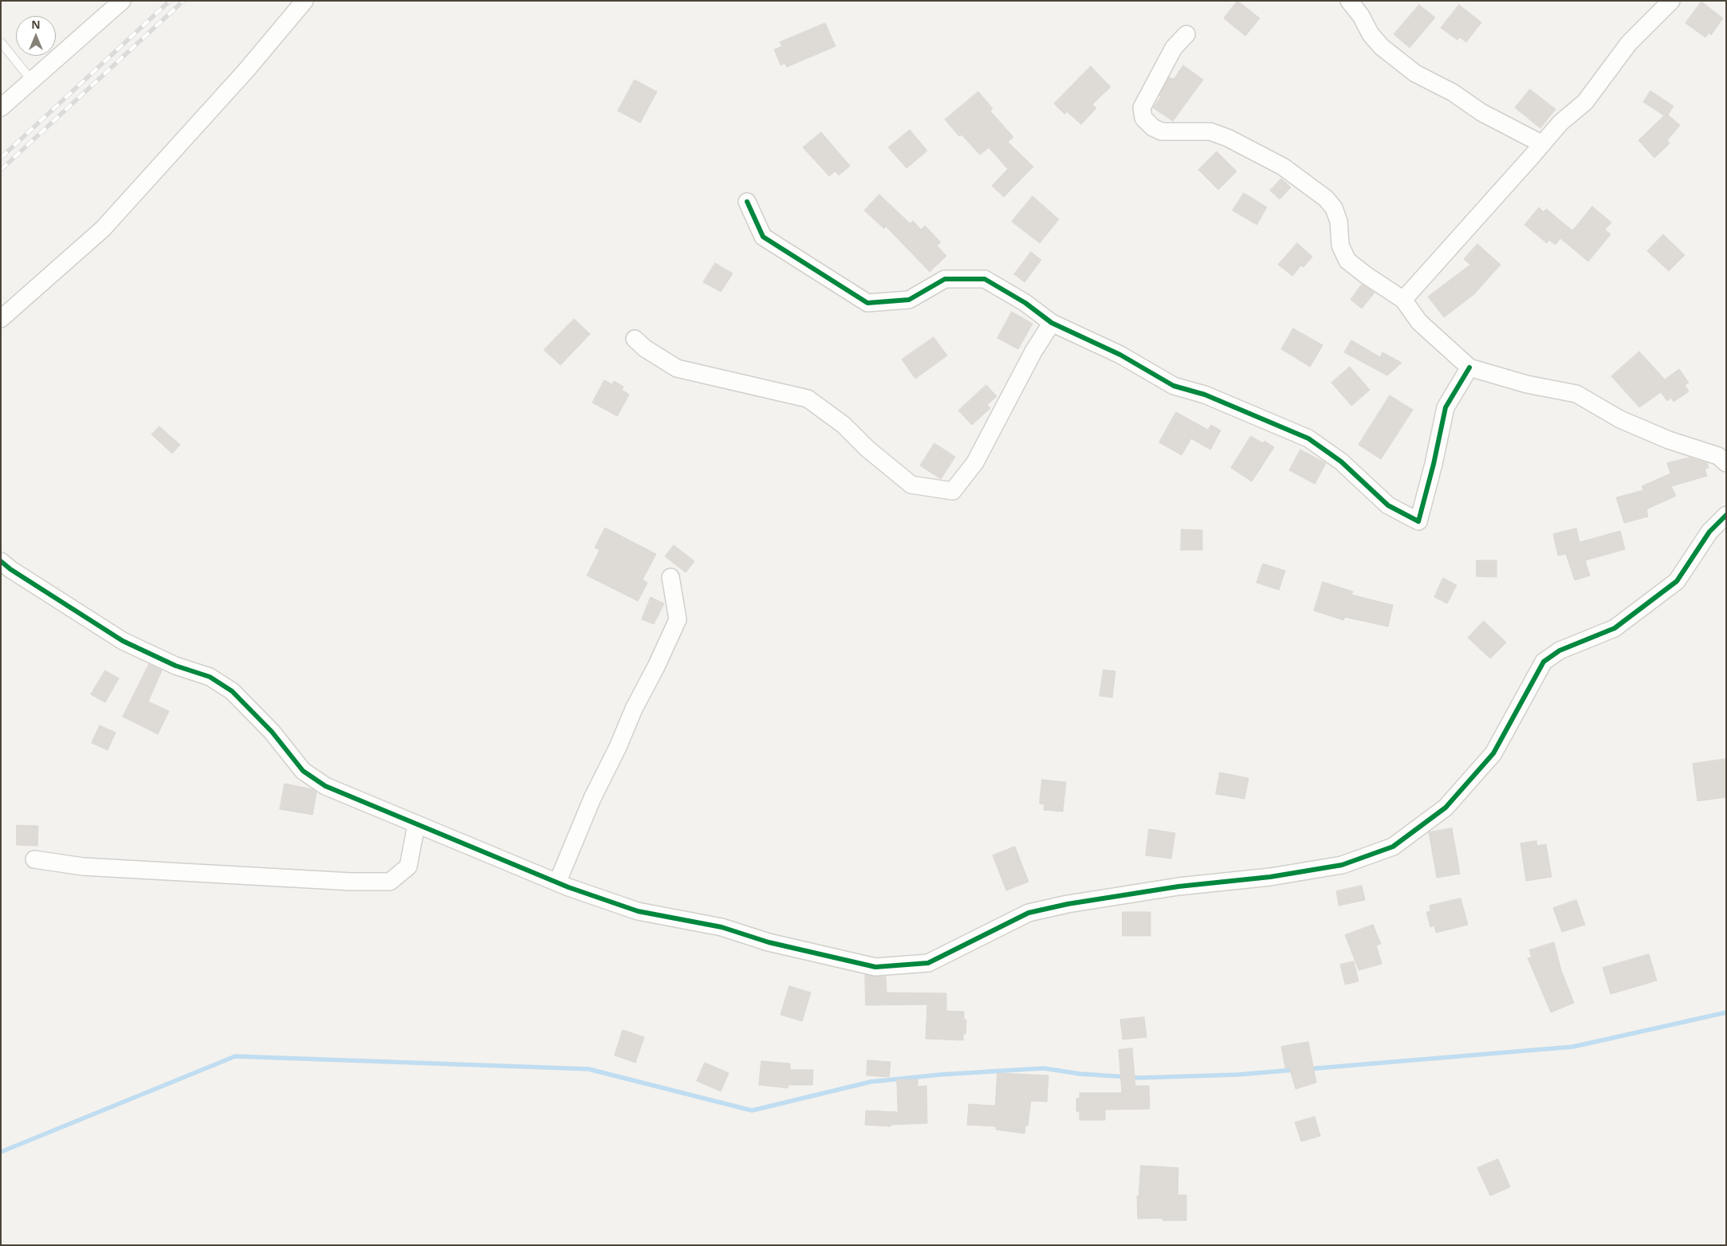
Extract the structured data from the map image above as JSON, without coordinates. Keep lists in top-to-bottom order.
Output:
{
  "north": "top"
}
